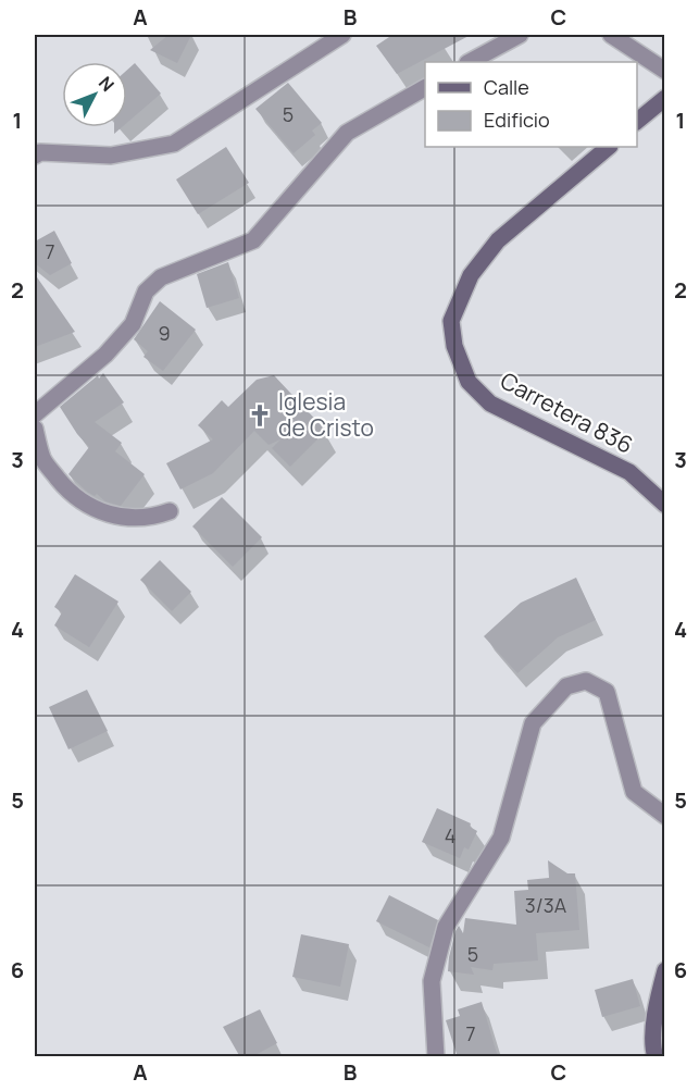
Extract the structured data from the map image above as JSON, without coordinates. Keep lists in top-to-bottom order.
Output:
{
  "streets": {
    "street": ["Carretera 836"]
  },
  "places": {
    "church": ["Iglesia de Cristo"]
  },
  "house_numbers": [
    "5",
    "7",
    "9",
    "4",
    "3/3A",
    "5",
    "7"
  ],
  "legend": ["Calle", "Edificio"],
  "north": "top right",
  "grid": {
    "columns": ["A", "B", "C"],
    "rows": [
      "1",
      "2",
      "3",
      "4",
      "5",
      "6"
    ]
  }
}
